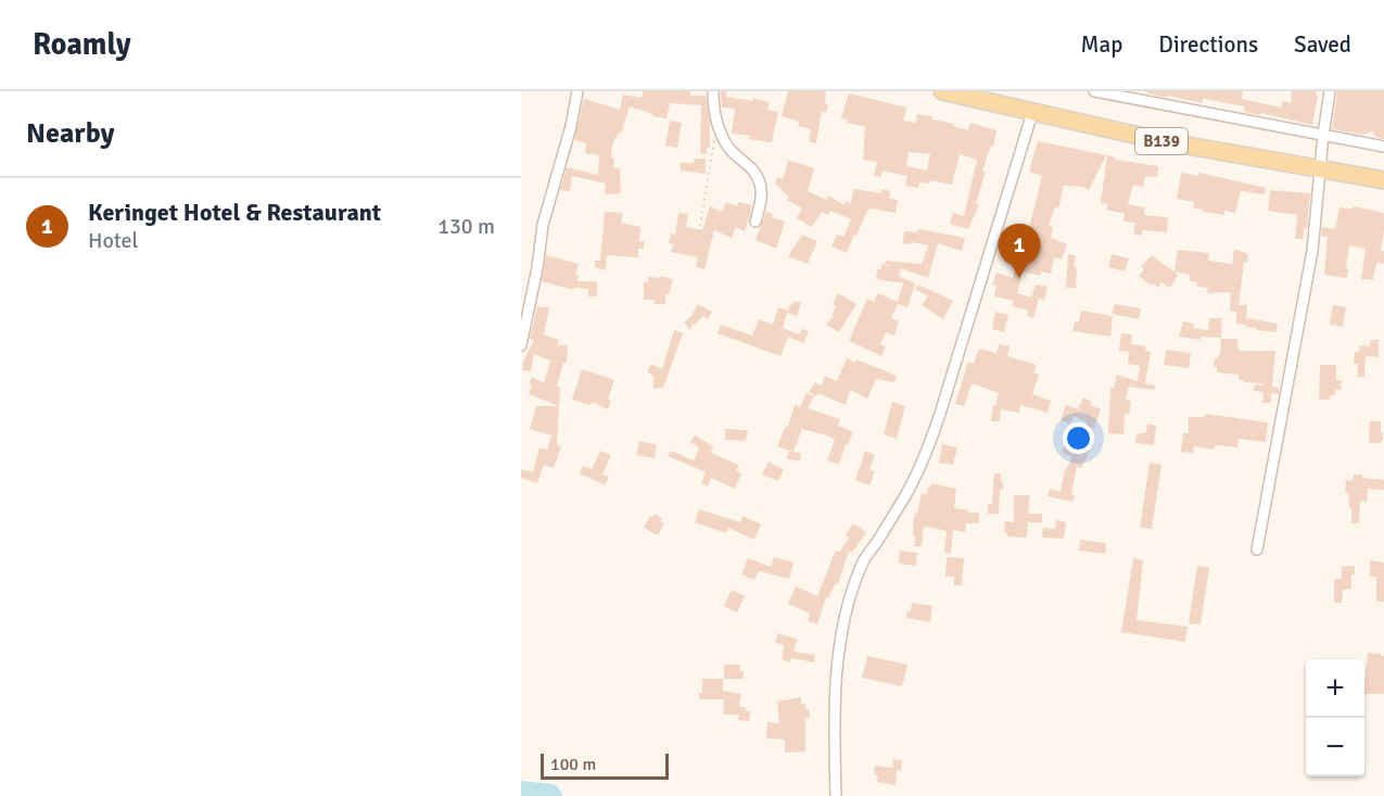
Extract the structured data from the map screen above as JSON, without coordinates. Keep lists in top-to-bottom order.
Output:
{
  "streets": {
    "main road": ["B139"]
  },
  "scale_bar": "100 m",
  "page": {
    "header": "Roamly",
    "nav": ["Map", "Directions", "Saved"],
    "heading": "Nearby",
    "list": [
      {
        "mark": "1",
        "name": "Keringet Hotel & Restaurant",
        "note": "Hotel",
        "value": "130 m"
      }
    ],
    "pins": "1",
    "map_buttons": ["+", "−"],
    "scale": "100 m"
  }
}
